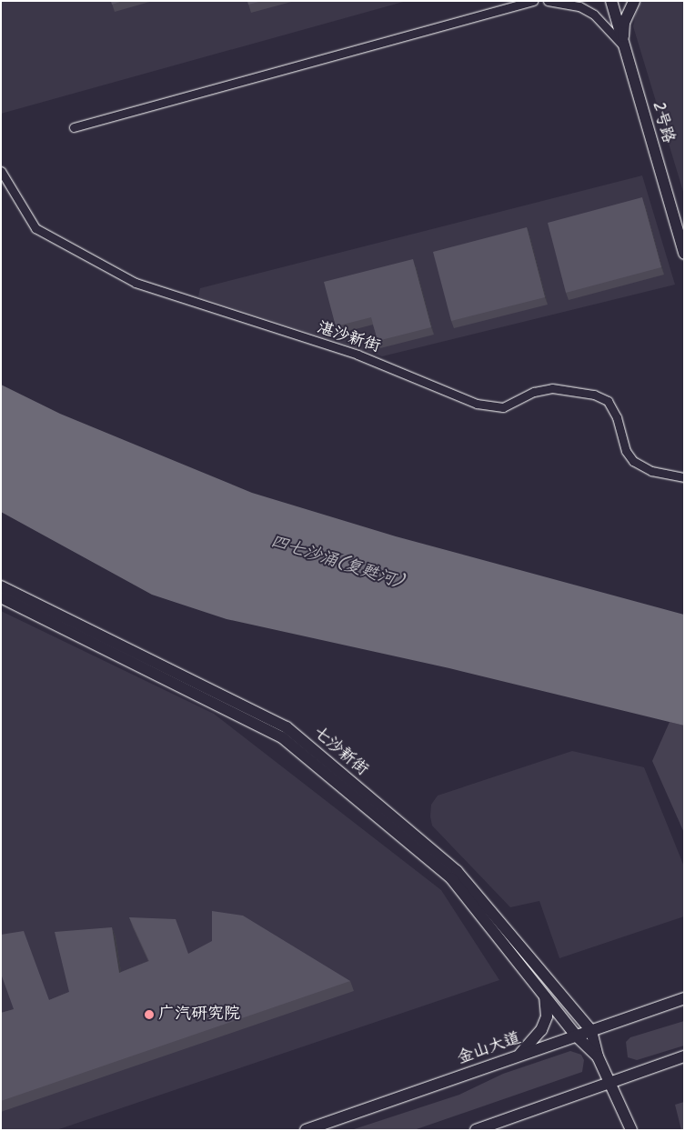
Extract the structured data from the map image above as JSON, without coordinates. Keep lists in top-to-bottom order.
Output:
{
  "streets": {
    "street": [
      "2号路",
      "湛沙新街",
      "七沙新街",
      "金山大道"
    ]
  },
  "crossings": [
    ["七沙新街", "金山大道"]
  ],
  "water": ["四七沙涌(复甦河)"],
  "places": ["广汽研究院"]
}
